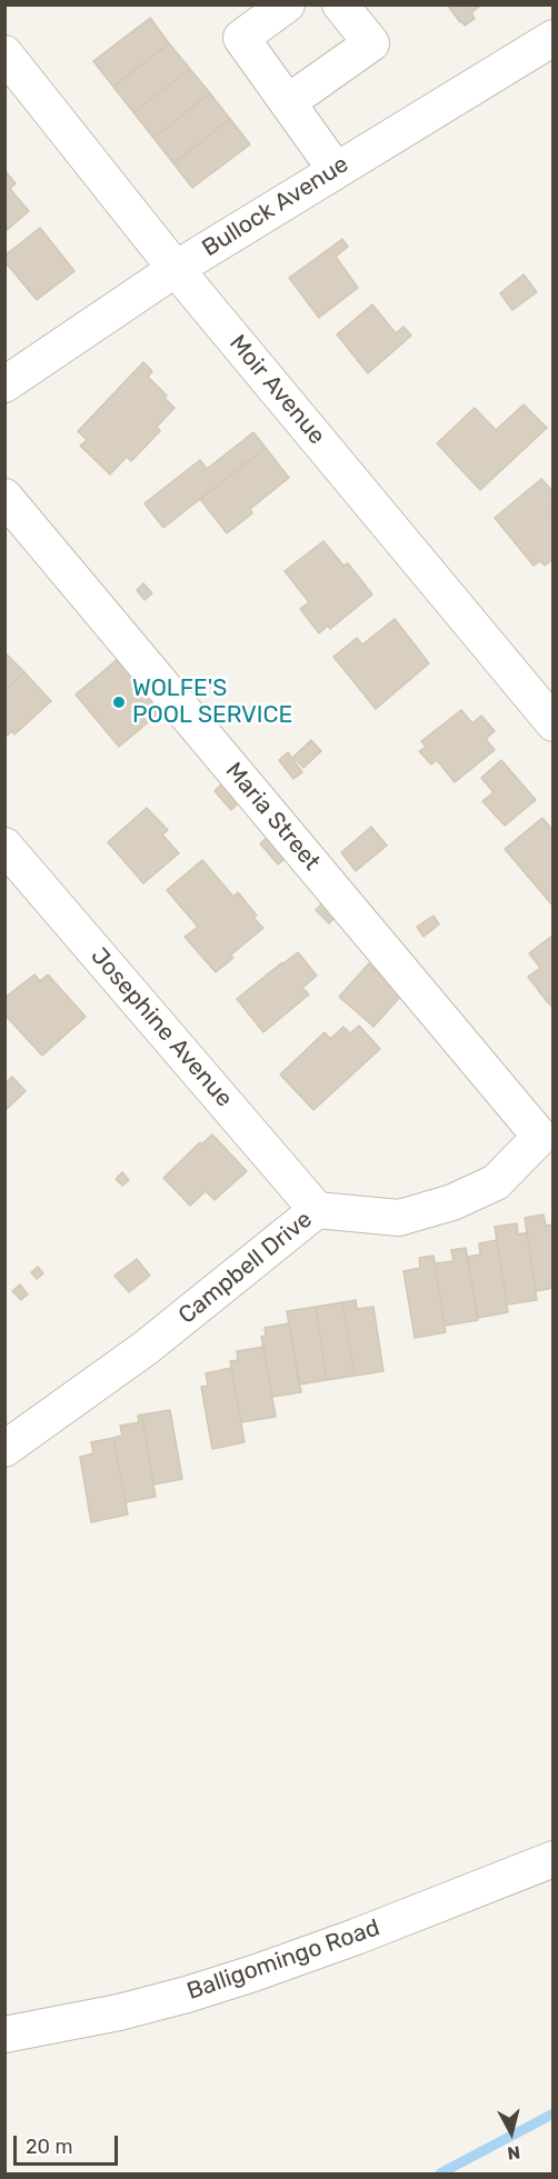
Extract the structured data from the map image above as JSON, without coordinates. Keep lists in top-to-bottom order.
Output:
{
  "streets": {
    "street": [
      "Bullock Avenue",
      "Moir Avenue",
      "Maria Street",
      "Josephine Avenue",
      "Campbell Drive",
      "Balligomingo Road"
    ]
  },
  "crossings": [
    ["Bullock Avenue", "Moir Avenue"],
    ["Maria Street", "Campbell Drive"],
    ["Josephine Avenue", "Campbell Drive"]
  ],
  "places": ["WOLFE'S POOL SERVICE"],
  "scale_bar": "20 m",
  "north": "bottom"
}
